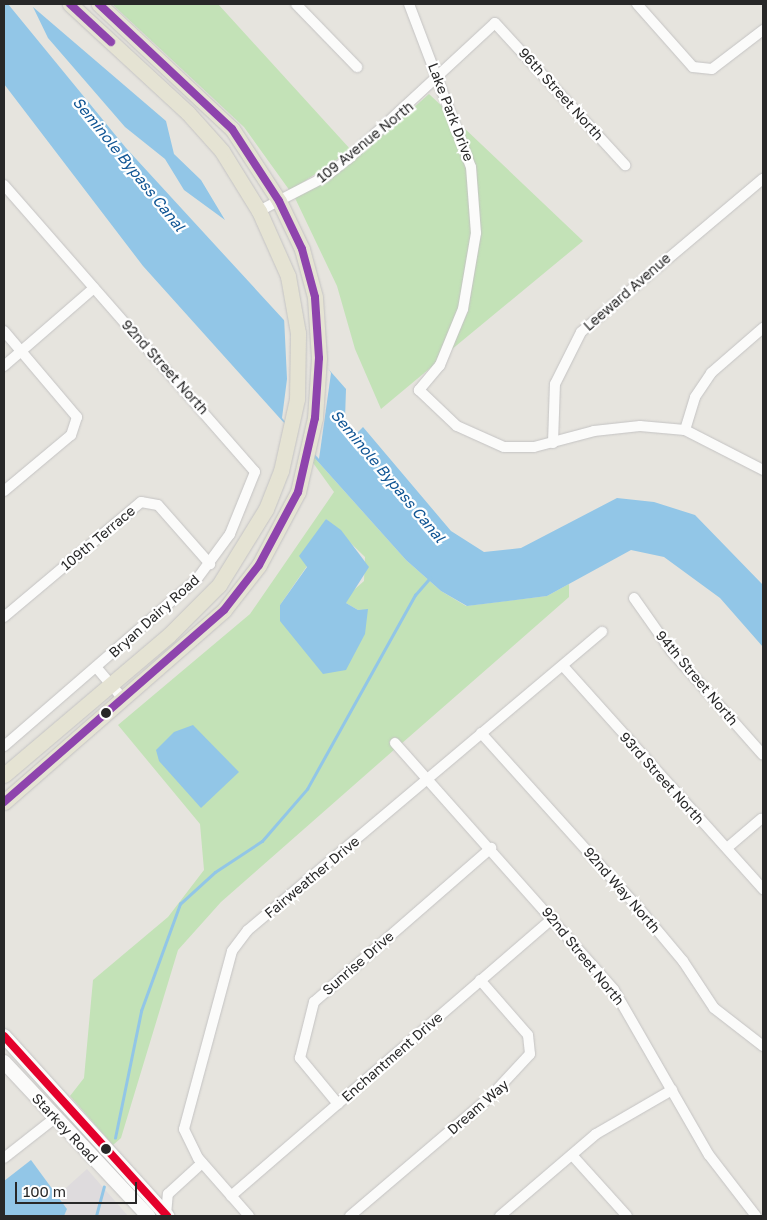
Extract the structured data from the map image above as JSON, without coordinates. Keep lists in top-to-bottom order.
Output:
{
  "streets": {
    "main road": ["Bryan Dairy Road", "Starkey Road"],
    "street": [
      "96th Street North",
      "Lake Park Drive",
      "109 Avenue North",
      "Leeward Avenue",
      "92nd Street North",
      "109th Terrace",
      "94th Street North",
      "93rd Street North",
      "Fairweather Drive",
      "92nd Way North",
      "Sunrise Drive",
      "Enchantment Drive",
      "Dream Way"
    ]
  },
  "crossings": [
    ["96th Street North", "109 Avenue North"],
    ["Lake Park Drive", "109 Avenue North"],
    ["Lake Park Drive", "Leeward Avenue"],
    ["109 Avenue North", "Bryan Dairy Road"],
    ["92nd Street North", "109th Terrace"],
    ["92nd Street North", "Bryan Dairy Road"],
    ["92nd Street North", "Fairweather Drive"],
    ["92nd Street North", "Sunrise Drive"],
    ["92nd Street North", "Enchantment Drive"],
    ["109th Terrace", "Bryan Dairy Road"],
    ["93rd Street North", "Fairweather Drive"],
    ["Fairweather Drive", "92nd Way North"],
    ["Fairweather Drive", "Enchantment Drive"],
    ["Sunrise Drive", "Enchantment Drive"],
    ["Enchantment Drive", "Dream Way"]
  ],
  "water": ["Seminole Bypass Canal"],
  "scale_bar": "100 m"
}
